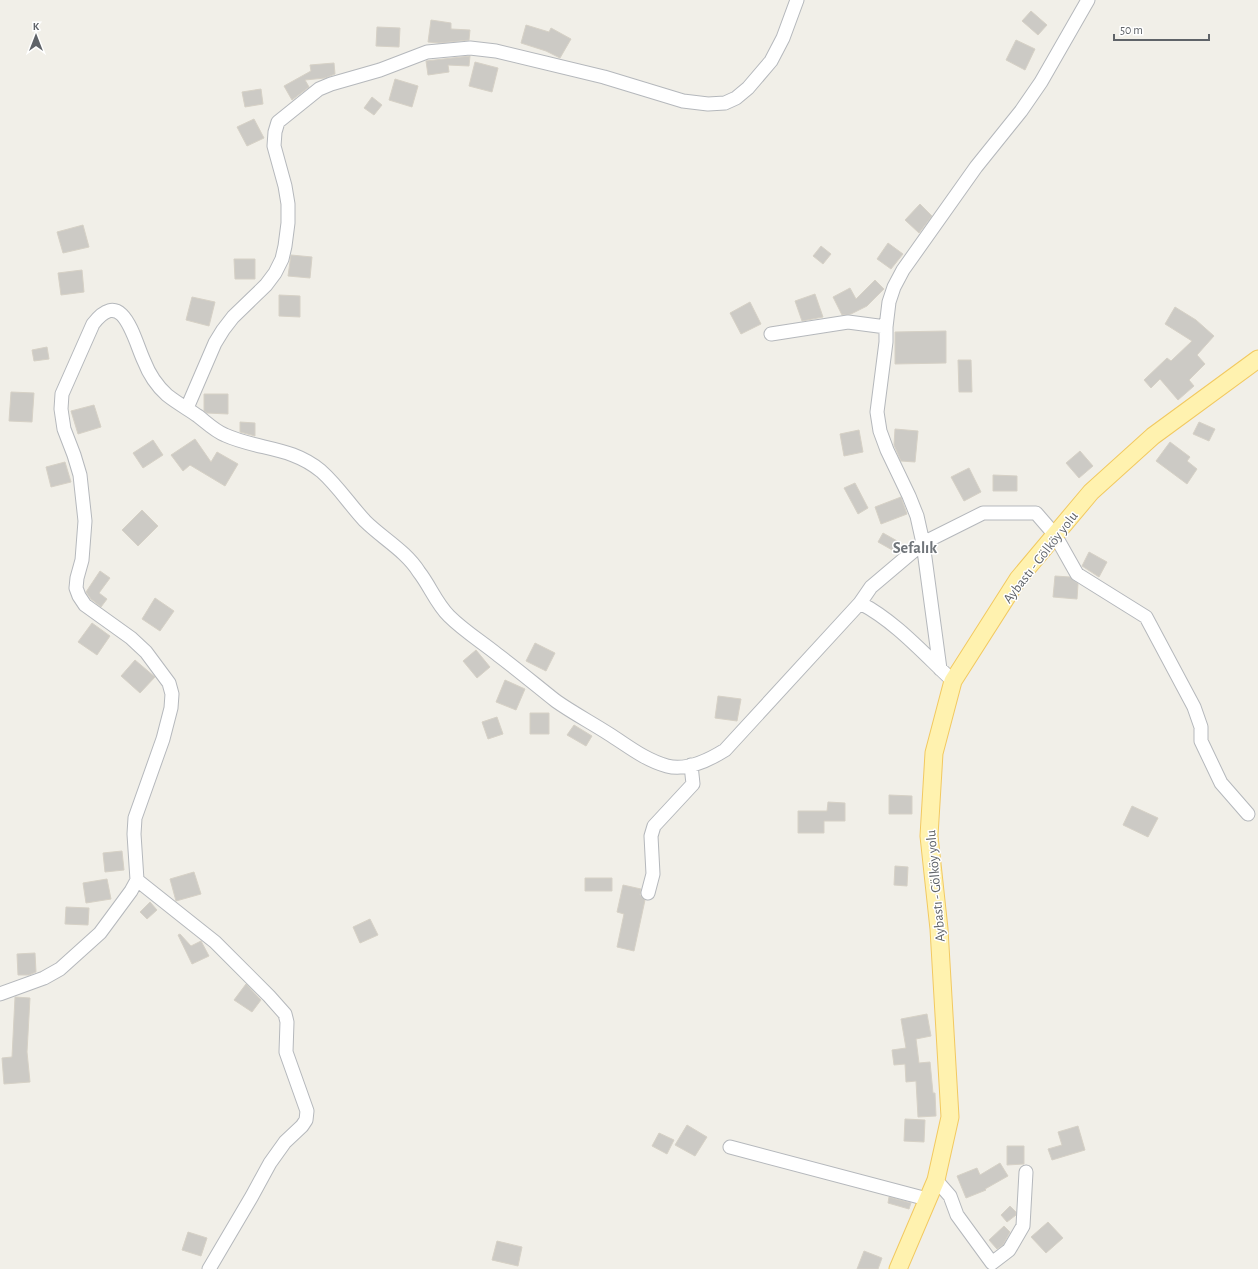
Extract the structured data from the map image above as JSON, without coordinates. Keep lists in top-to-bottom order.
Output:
{
  "streets": {
    "main road": ["Aybastı - Gölköy yolu"]
  },
  "districts": ["Sefalık"],
  "scale_bar": "50 m",
  "north": "top"
}
